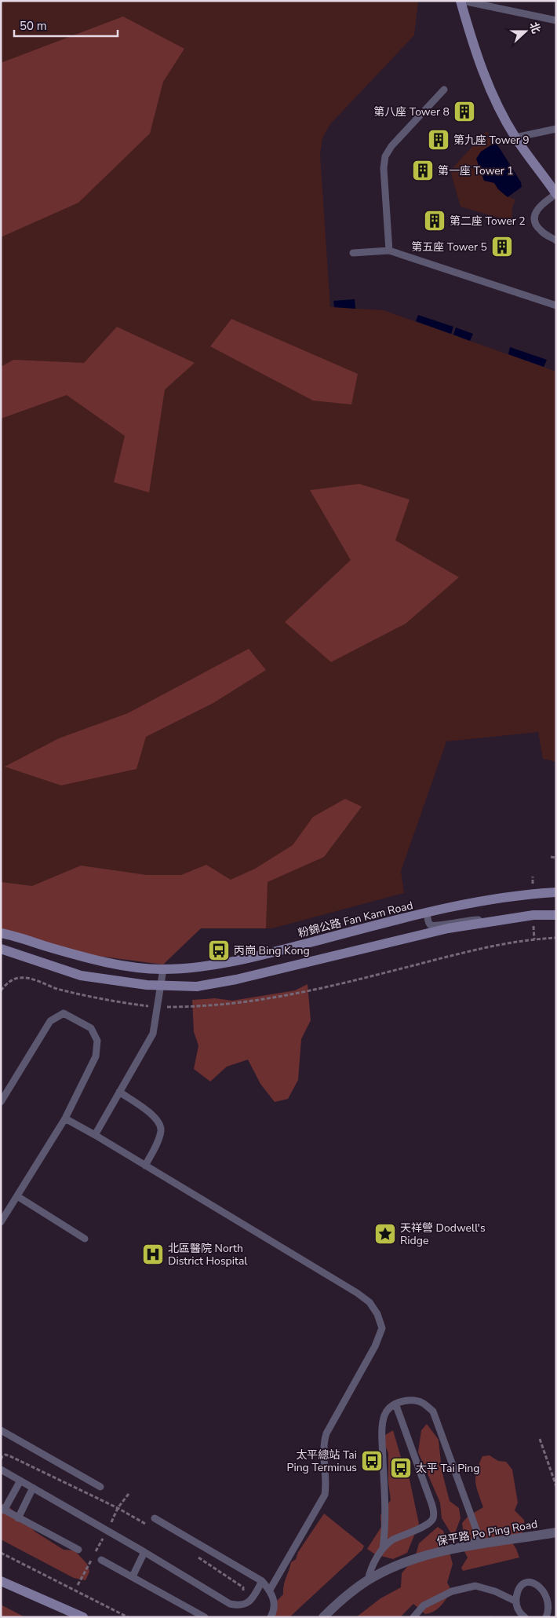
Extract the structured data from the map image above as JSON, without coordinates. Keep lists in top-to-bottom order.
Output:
{
  "streets": {
    "main road": ["粉錦公路 Fan Kam Road"],
    "street": ["保平路 Po Ping Road"]
  },
  "places": {
    "building": [
      "第八座 Tower 8",
      "第九座 Tower 9",
      "第一座 Tower 1",
      "第二座 Tower 2",
      "第五座 Tower 5"
    ],
    "bus stop": ["丙崗 Bing Kong", "太平總站 Tai Ping Terminus", "太平 Tai Ping"],
    "place": ["天祥營 Dodwell's Ridge"],
    "hospital": ["北區醫院 North District Hospital"]
  },
  "scale_bar": "50 m",
  "north": "right"
}
